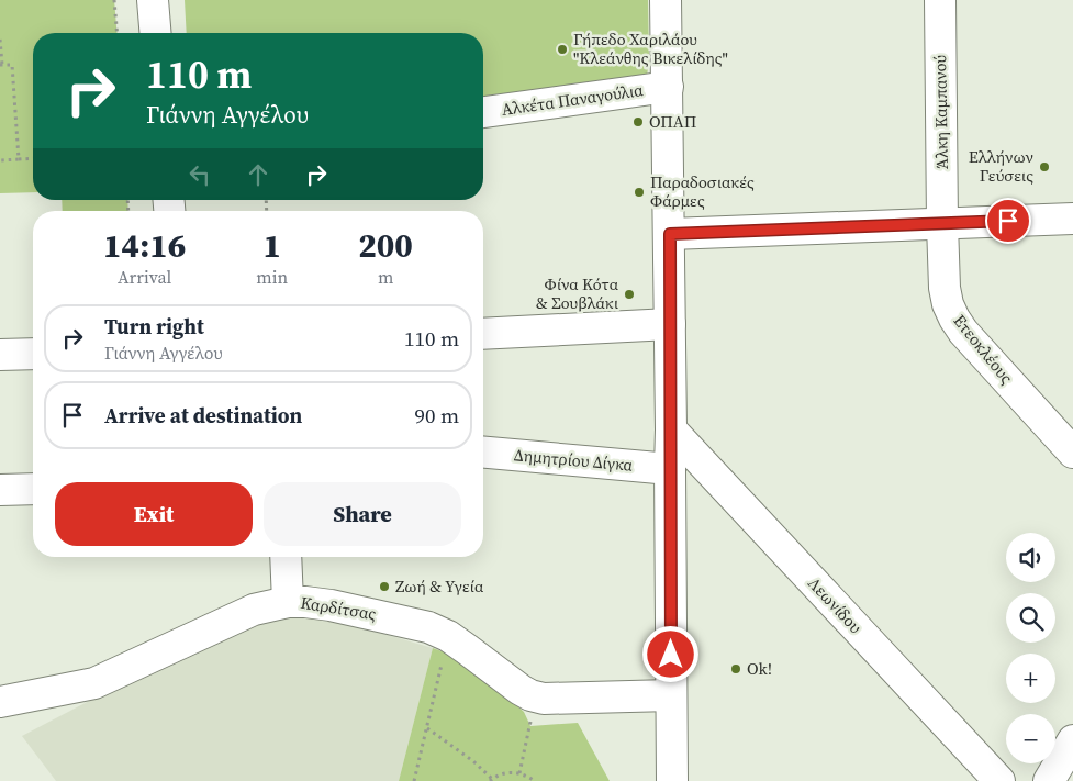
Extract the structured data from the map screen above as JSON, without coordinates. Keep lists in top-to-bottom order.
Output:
{
  "streets": {
    "street": [
      "Αλκέτα Παναγούλια",
      "Άλκη Καμπανού",
      "Ετεοκλέους",
      "Δημητρίου Δίγκα",
      "Λεωνίδου",
      "Καρδίτσας"
    ]
  },
  "crossings": [
    ["Άλκη Καμπανού", "Ετεοκλέους"]
  ],
  "places": [
    "Γήπεδο Χαριλάου \"Κλεάνθης Βικελίδης\"",
    "ΟΠΑΠ",
    "Ελλήνων Γεύσεις",
    "Παραδοσιακές Φάρμες",
    "Φίνα Κότα & Σουβλάκι",
    "Ζωή & Υγεία",
    "Ok!"
  ],
  "page": {
    "turn": ["110 m", "Γιάννη Αγγέλου"],
    "eta": [
      "14:16",
      "Arrival",
      "1",
      "min",
      "200",
      "m"
    ],
    "list": [
      {
        "name": "Turn right",
        "note": "Γιάννη Αγγέλου",
        "value": "110 m"
      },
      {
        "name": "Arrive at destination",
        "value": "90 m"
      }
    ],
    "buttons": ["Exit", "Share"],
    "map_buttons": ["+", "−"]
  }
}
